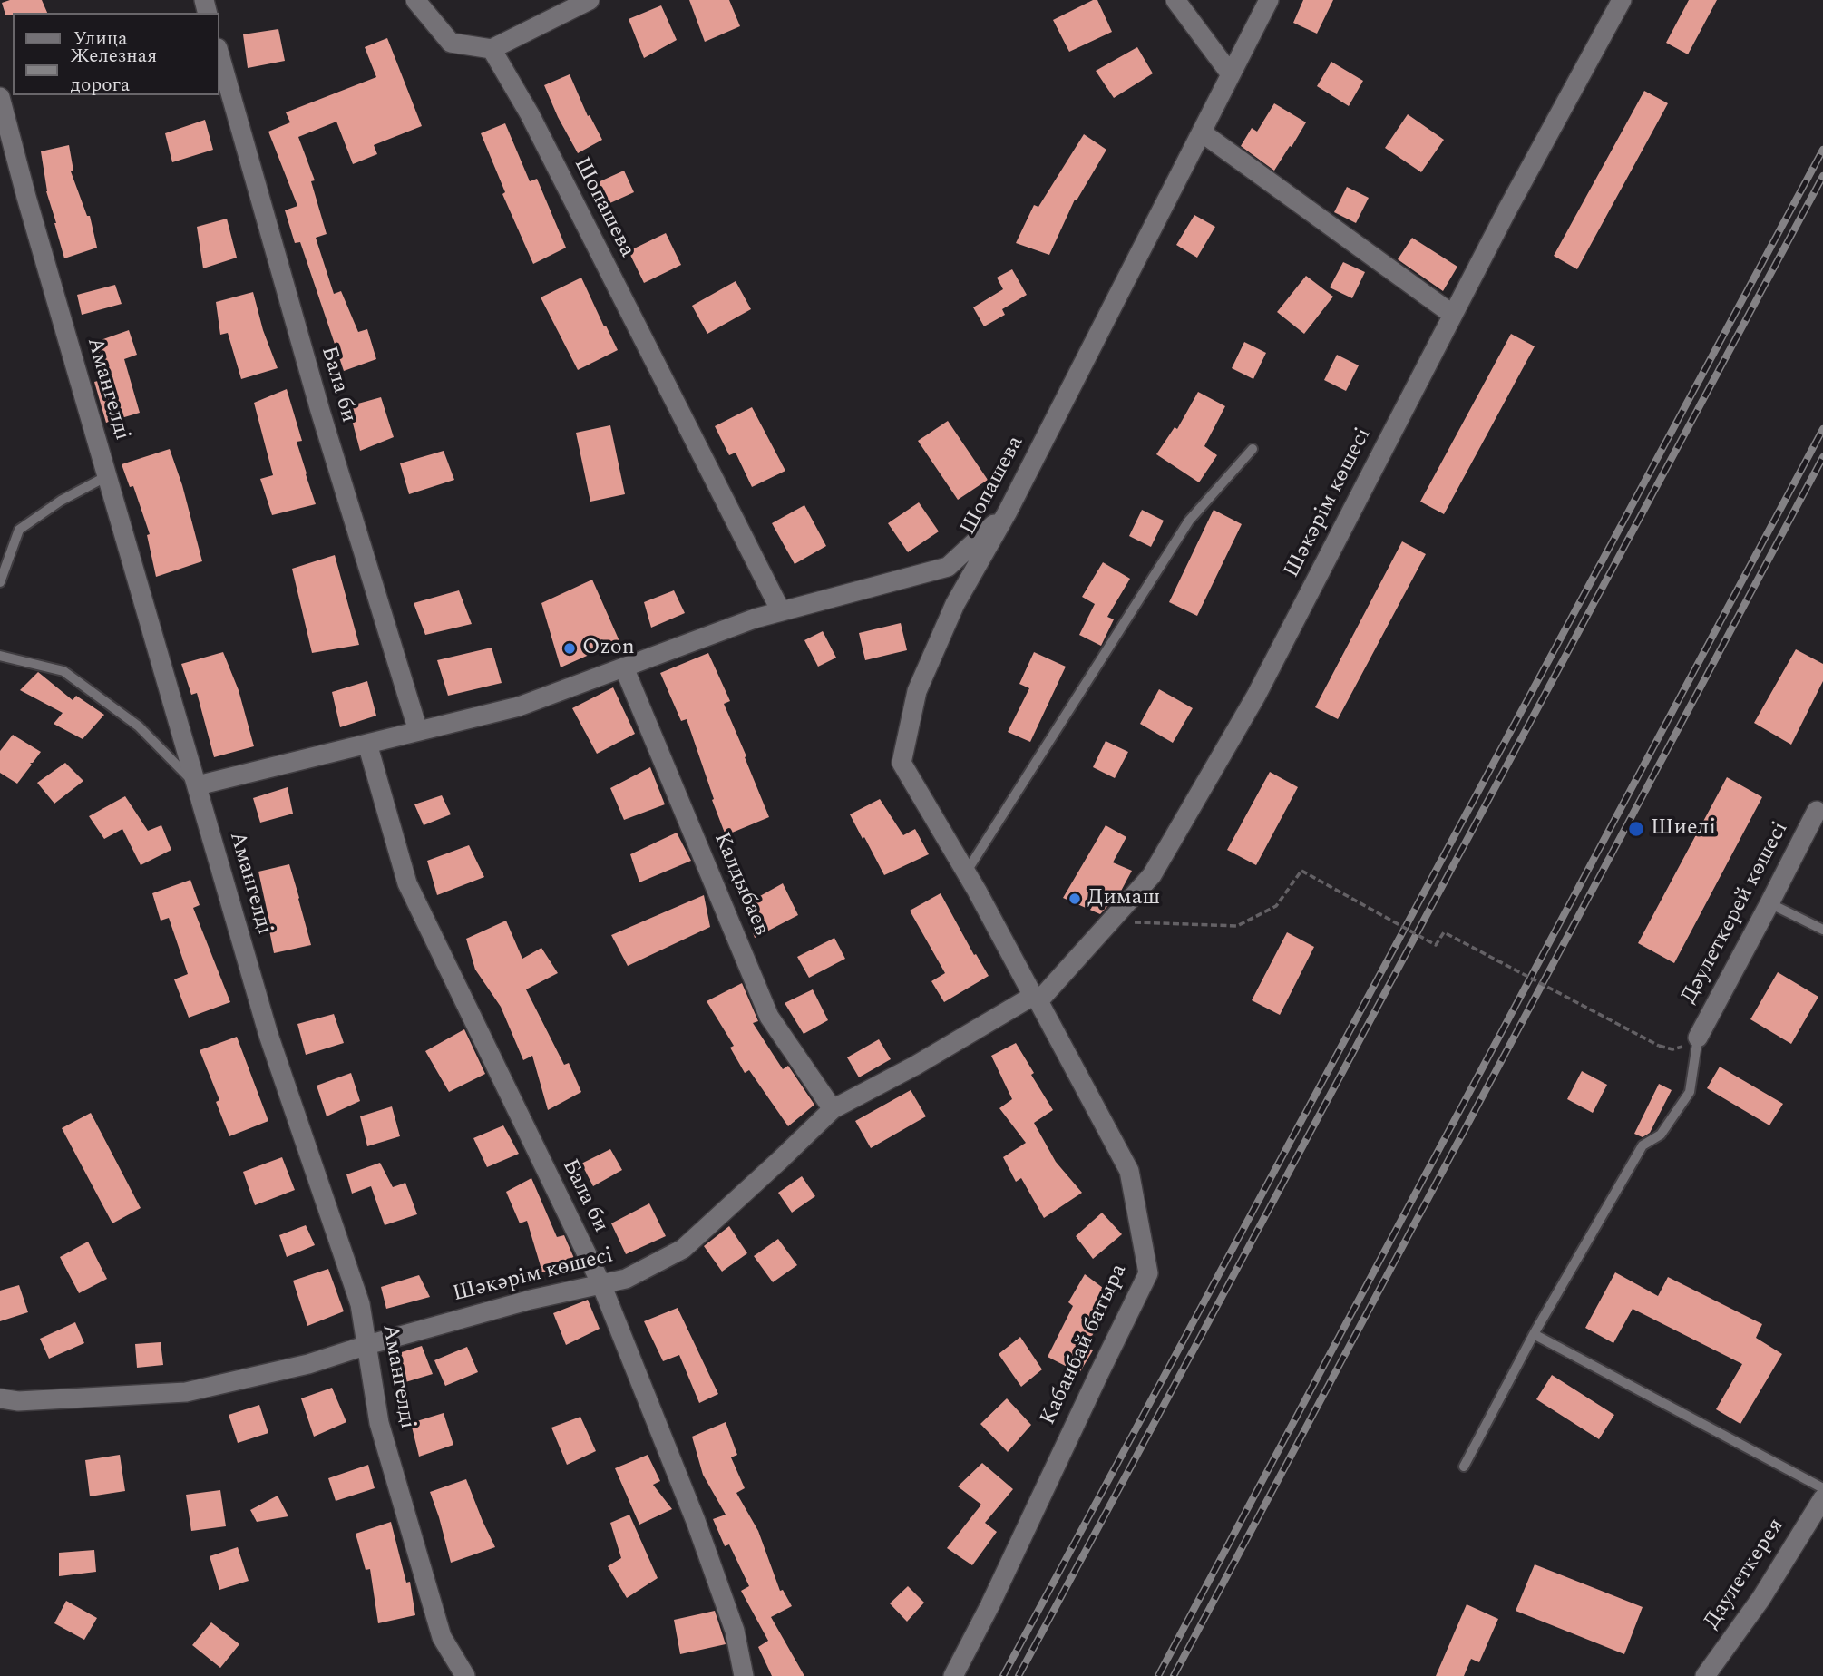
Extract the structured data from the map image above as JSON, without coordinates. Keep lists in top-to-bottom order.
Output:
{
  "streets": {
    "street": [
      "Шопашева",
      "Бала би",
      "Амангелді",
      "Шәкәрім көшесі",
      "Калдыбаев",
      "Дәулеткерей көшесі",
      "Кабанбай батыра",
      "Даулеткерея"
    ]
  },
  "crossings": [
    ["Шопашева", "Шәкәрім көшесі"],
    ["Шопашева", "Кабанбай батыра"],
    ["Бала би", "Шәкәрім көшесі"],
    ["Амангелді", "Шәкәрім көшесі"],
    ["Шәкәрім көшесі", "Калдыбаев"],
    ["Шәкәрім көшесі", "Кабанбай батыра"]
  ],
  "places": ["Ozon", "Шиелі", "Димаш"],
  "legend": ["Улица", "Железная дорога"]
}
